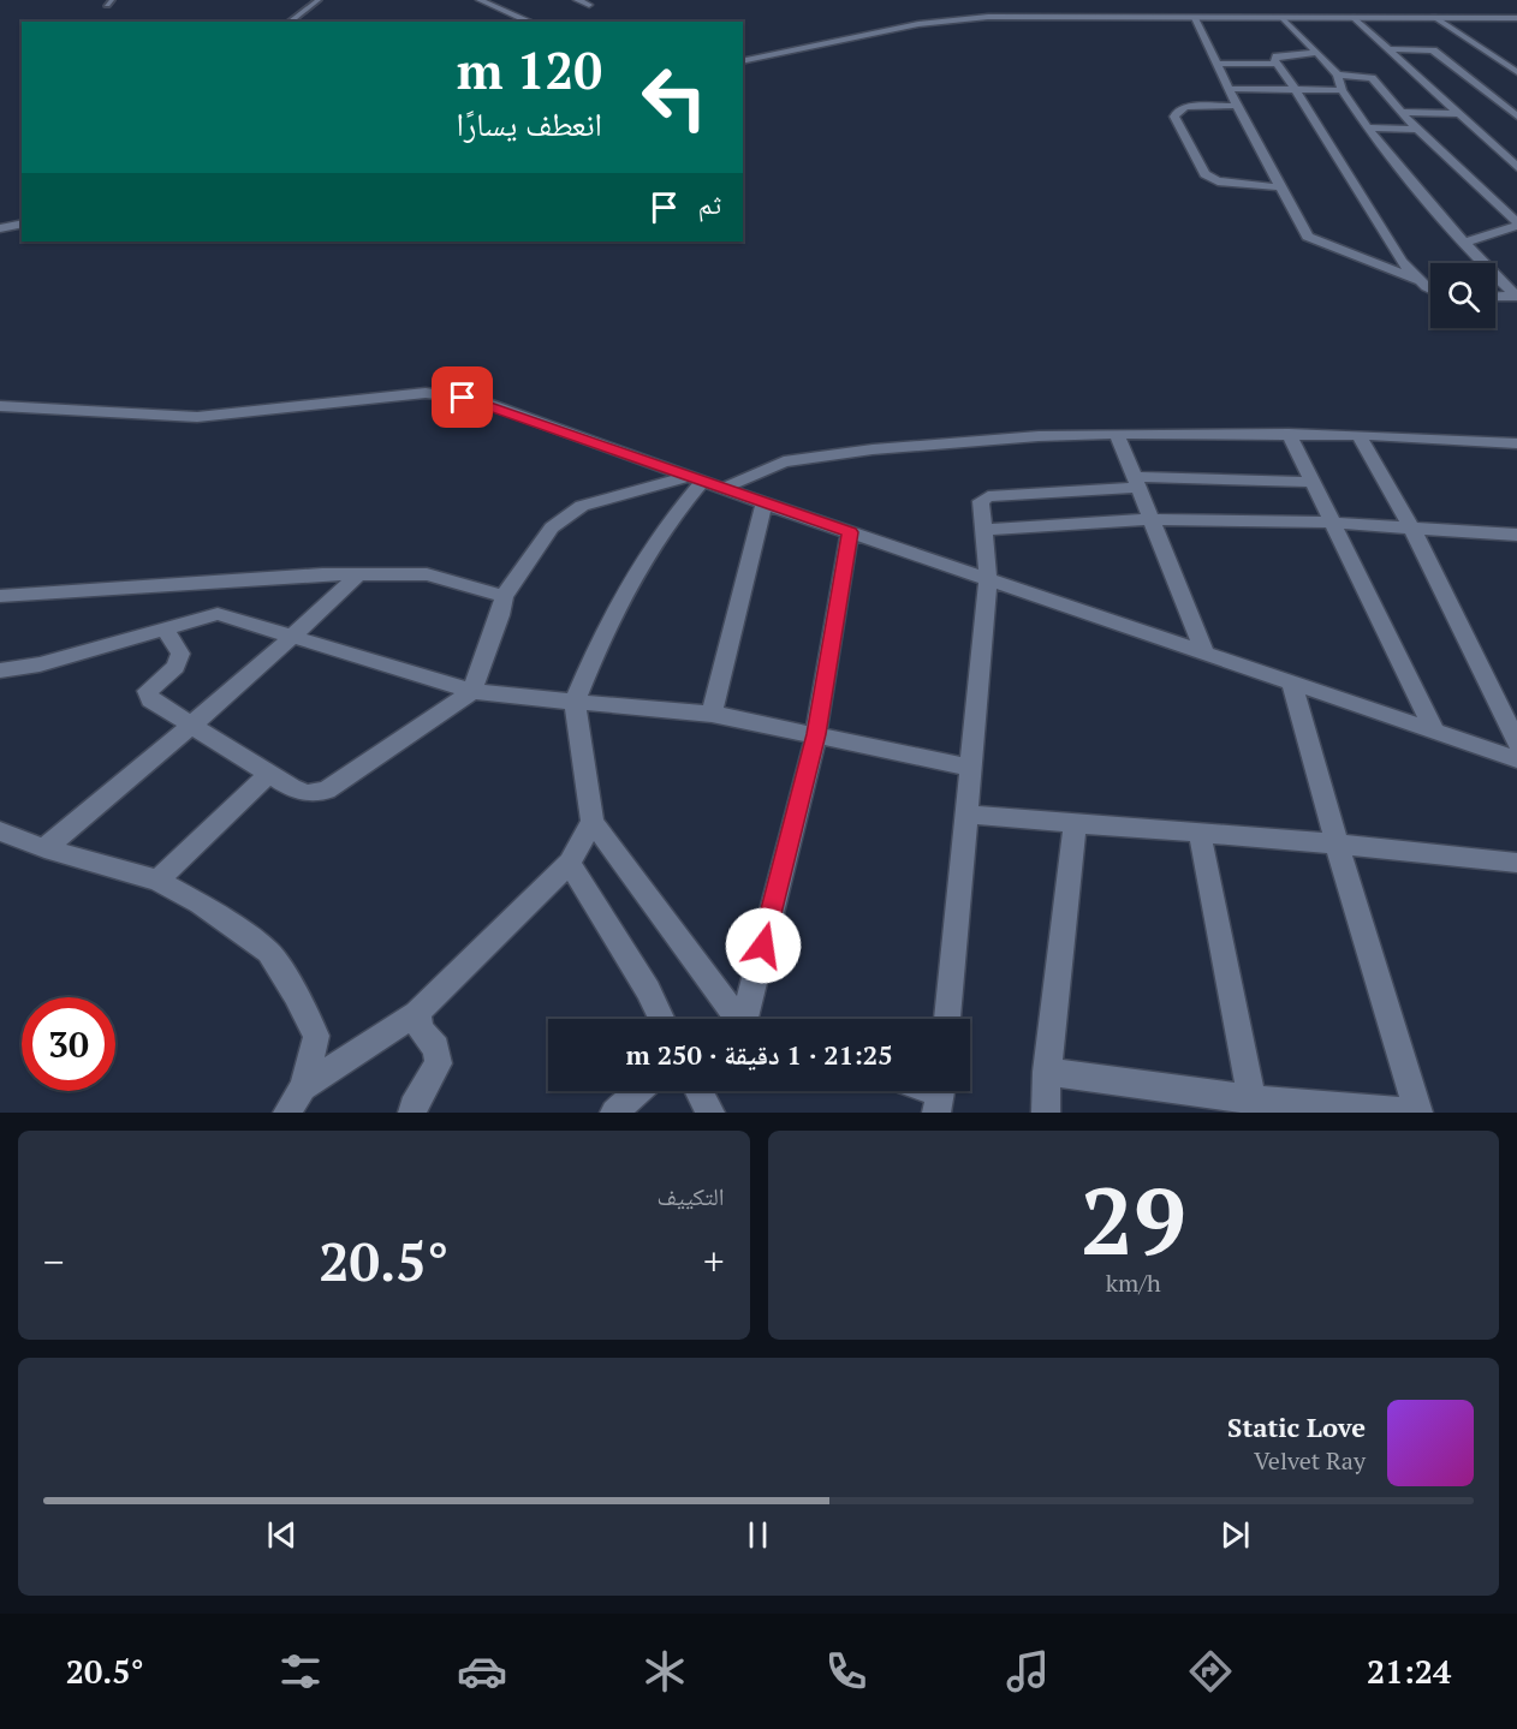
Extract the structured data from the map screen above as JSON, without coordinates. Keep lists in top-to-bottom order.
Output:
{
  "page": {
    "turn": ["120 m", "انعطف يسارًا"],
    "then": "ثم",
    "limit": "30",
    "trip": "21:25 · 1 دقيقة · 250 m",
    "tile": [
      ["29", "km/h"],
      "التكييف"
    ],
    "heat": ["−", "20.5°", "+"],
    "song": ["Static Love", "Velvet Ray"],
    "tabs": ["21:24", "20.5°"]
  }
}
